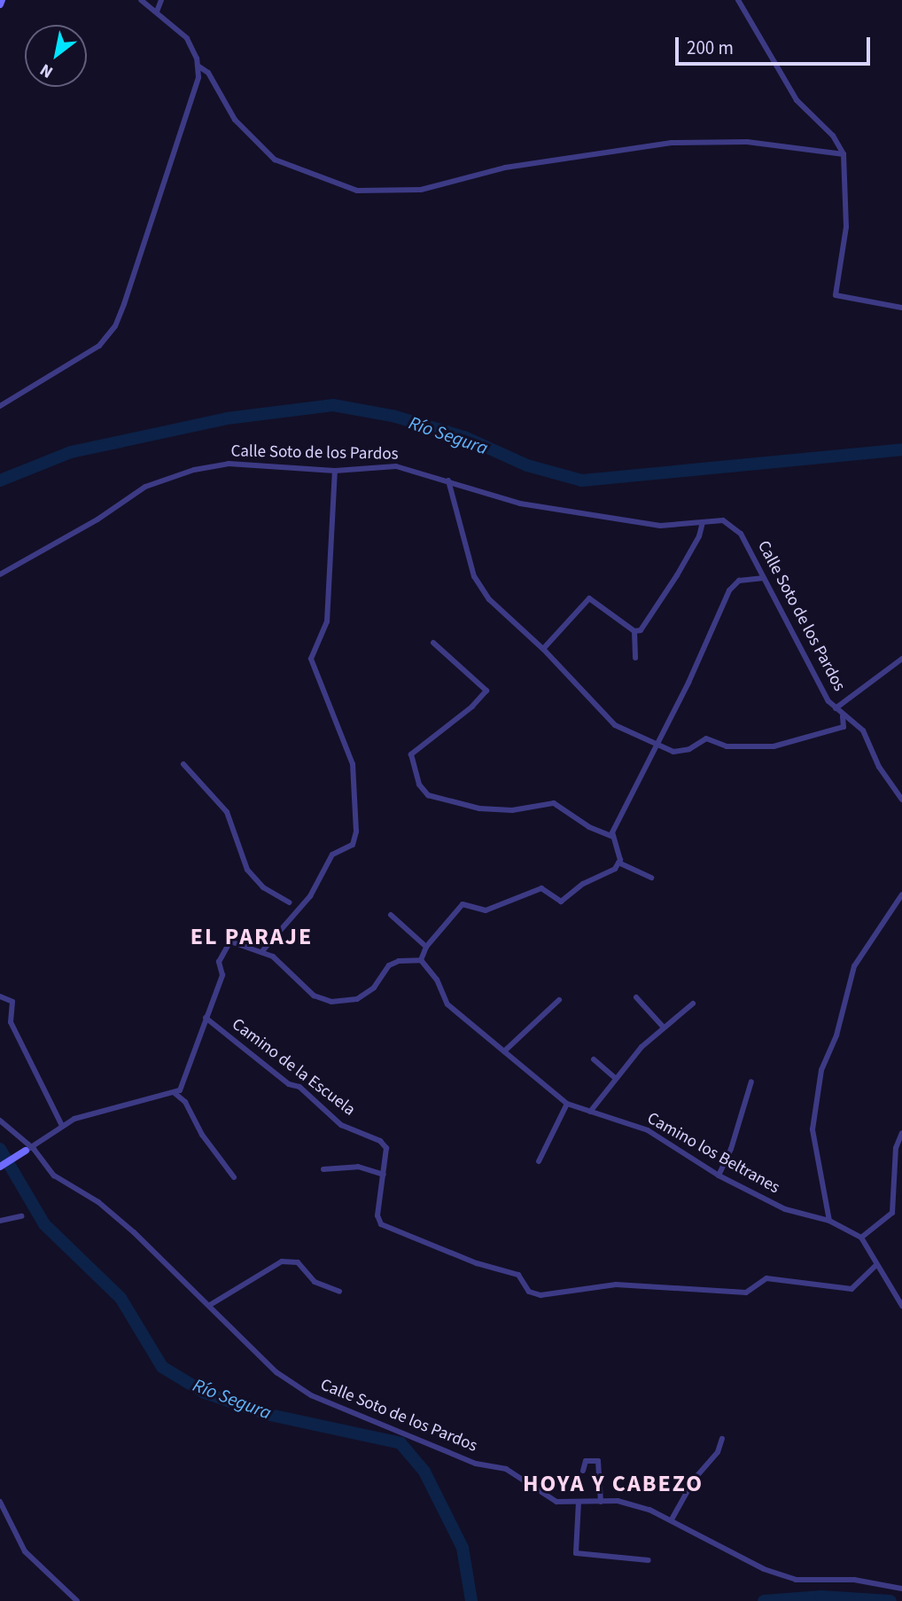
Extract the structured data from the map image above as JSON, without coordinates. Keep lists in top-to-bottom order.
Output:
{
  "streets": {
    "street": ["Calle Soto de los Pardos", "Camino de la Escuela", "Camino los Beltranes"]
  },
  "districts": ["EL PARAJE", "HOYA Y CABEZO"],
  "water": ["Río Segura"],
  "scale_bar": "200 m",
  "north": "bottom left"
}
